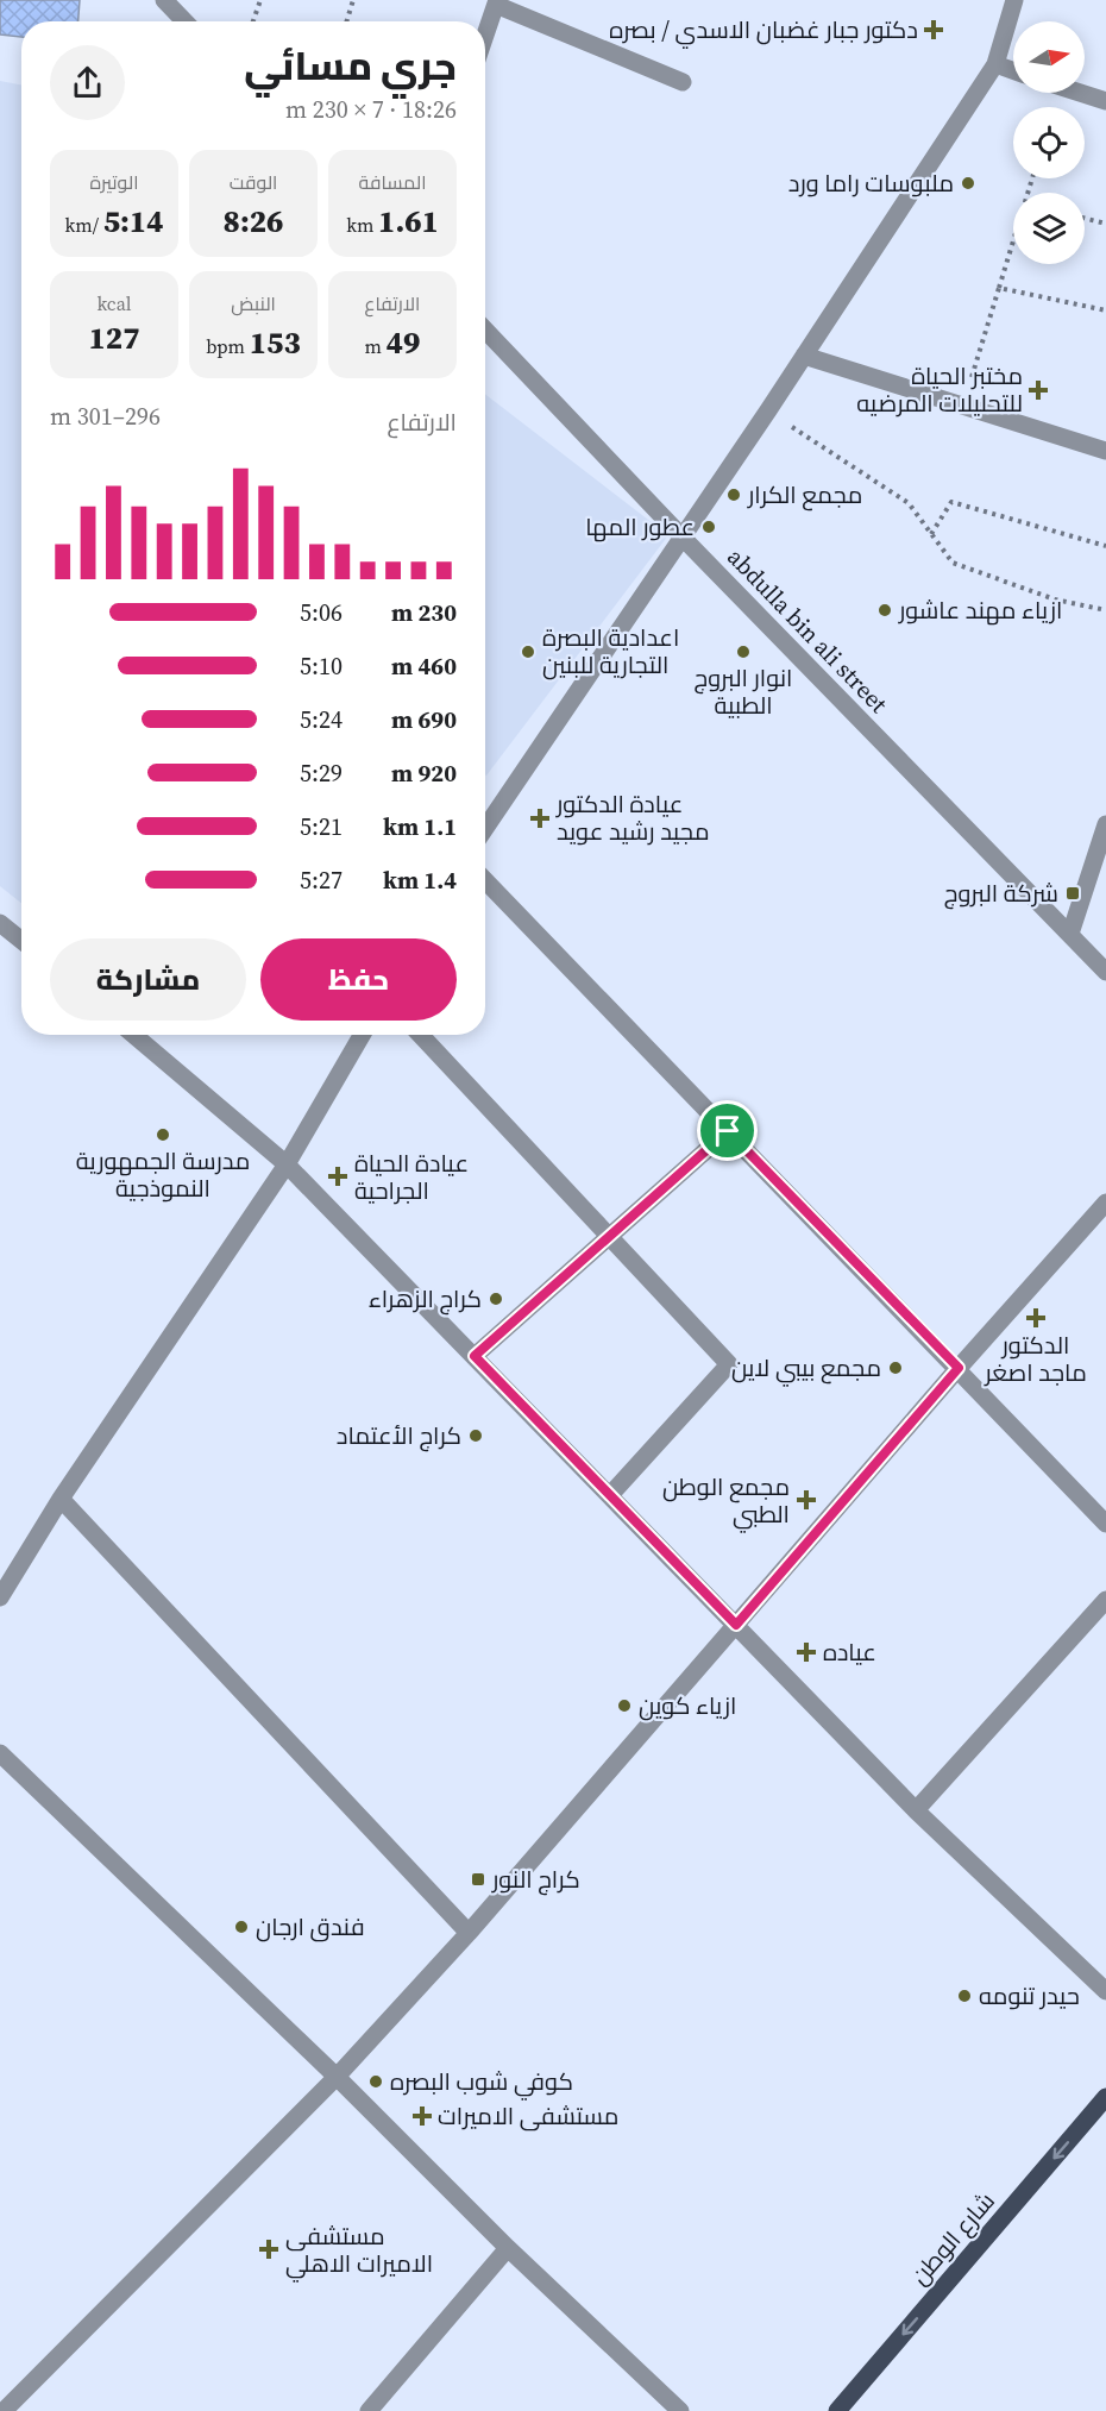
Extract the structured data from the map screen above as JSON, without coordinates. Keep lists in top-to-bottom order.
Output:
{
  "streets": {
    "main road": ["شارع الوطن"],
    "street": ["abdulla bin ali street"]
  },
  "one_way": ["شارع الوطن"],
  "places": {
    "health": [
      "دكتور جبار غضبان الاسدي / بصره",
      "مختبر الحياة للتحليلات المرضيه",
      "عيادة الدكتور مجيد رشيد عويد",
      "عيادة الحياة الجراحية",
      "الدكتور ماجد اصغر",
      "مجمع الوطن الطبي",
      "عياده",
      "مستشفى الاميرات",
      "مستشفى الاميرات الاهلي"
    ],
    "other": [
      "ملبوسات راما ورد",
      "مجمع الكرار",
      "عطور المها",
      "ازياء مهند عاشور",
      "اعدادية البصرة التجارية للبنين",
      "انوار البروج الطبية",
      "مدرسة الجمهورية النموذجية",
      "كراج الزهراء",
      "مجمع بيبي لاين",
      "كراج الأعتماد",
      "ازياء كوين",
      "فندق ارجان",
      "حيدر تنومه",
      "كوفي شوب البصره"
    ],
    "transit": ["شركة البروج", "كراج النور"]
  },
  "north": "right",
  "page": {
    "heading": ["جري مسائي", "18:26 · 7 × 230 m"],
    "stats": [
      ["المسافة", "1.61 km"],
      ["الوقت", "8:26"],
      ["الوتيرة", "5:14 /km"],
      ["الارتفاع", "49 m"],
      ["النبض", "153 bpm"],
      ["kcal", "127"]
    ],
    "chart": ["الارتفاع", "296–301 m"],
    "list": [
      {
        "name": "230 m",
        "note": "5:06"
      },
      {
        "name": "460 m",
        "note": "5:10"
      },
      {
        "name": "690 m",
        "note": "5:24"
      },
      {
        "name": "920 m",
        "note": "5:29"
      },
      {
        "name": "1.1 km",
        "note": "5:21"
      },
      {
        "name": "1.4 km",
        "note": "5:27"
      }
    ],
    "buttons": ["حفظ", "مشاركة"]
  }
}
